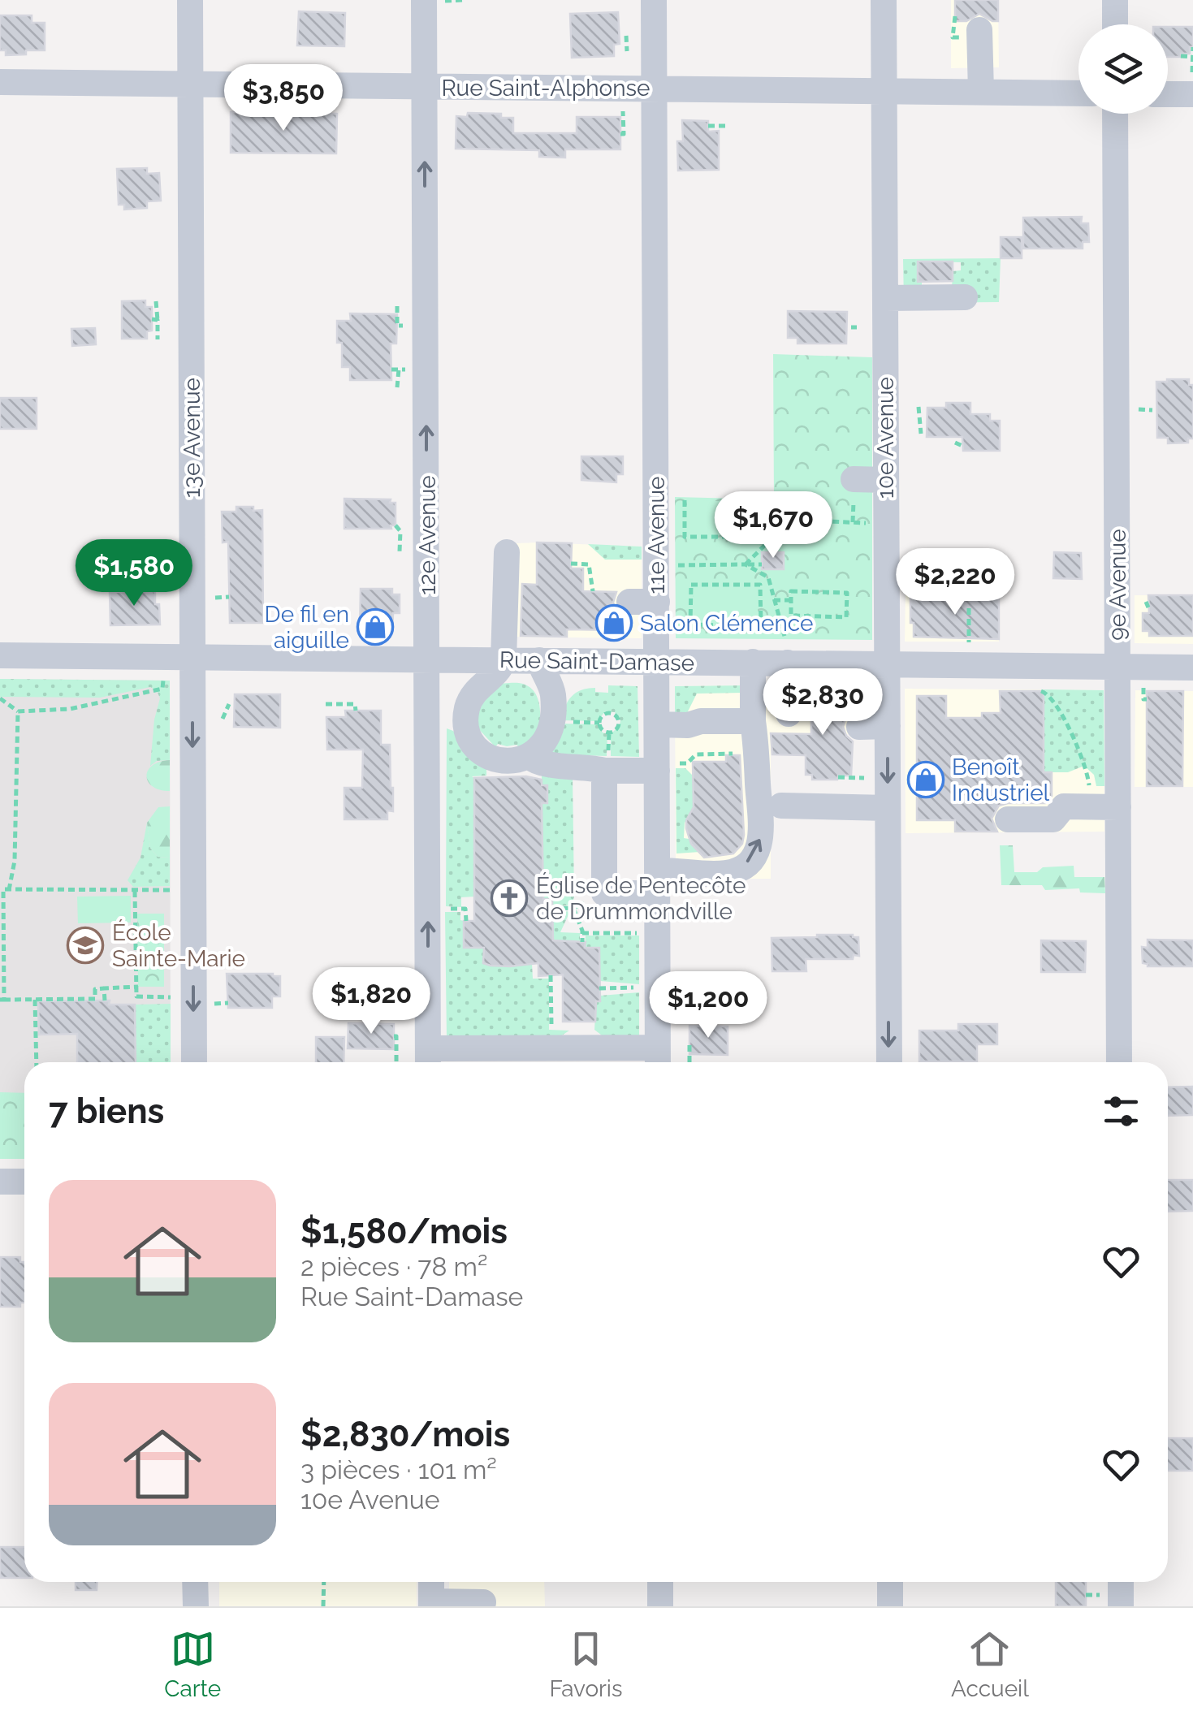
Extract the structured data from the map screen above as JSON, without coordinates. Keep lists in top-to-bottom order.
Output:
{
  "streets": {
    "street": [
      "Rue Saint-Alphonse",
      "13e Avenue",
      "10e Avenue",
      "12e Avenue",
      "11e Avenue",
      "9e Avenue",
      "Rue Saint-Damase"
    ]
  },
  "crossings": [
    ["Rue Saint-Alphonse", "13e Avenue"],
    ["Rue Saint-Alphonse", "10e Avenue"],
    ["Rue Saint-Alphonse", "12e Avenue"],
    ["Rue Saint-Alphonse", "11e Avenue"],
    ["13e Avenue", "Rue Saint-Damase"],
    ["10e Avenue", "Rue Saint-Damase"],
    ["12e Avenue", "Rue Saint-Damase"],
    ["11e Avenue", "Rue Saint-Damase"],
    ["9e Avenue", "Rue Saint-Damase"]
  ],
  "one_way": ["13e Avenue", "12e Avenue"],
  "places": {
    "shop": ["Salon Clémence", "De fil en aiguille", "Benoît Industriel"],
    "church": ["Église de Pentecôte de Drummondville"],
    "school or university": ["École Sainte-Marie"]
  },
  "page": {
    "price": [
      "$3,850",
      "$1,670",
      "$1,580",
      "$2,220",
      "$2,830",
      "$1,820",
      "$1,200"
    ],
    "heading": "7 biens",
    "list": [
      {
        "name": "$1,580/mois",
        "note": "2 pièces · 78 m² · Rue Saint-Damase"
      },
      {
        "name": "$2,830/mois",
        "note": "3 pièces · 101 m² · 10e Avenue"
      }
    ],
    "tabs": ["Carte", "Favoris", "Accueil"]
  }
}
